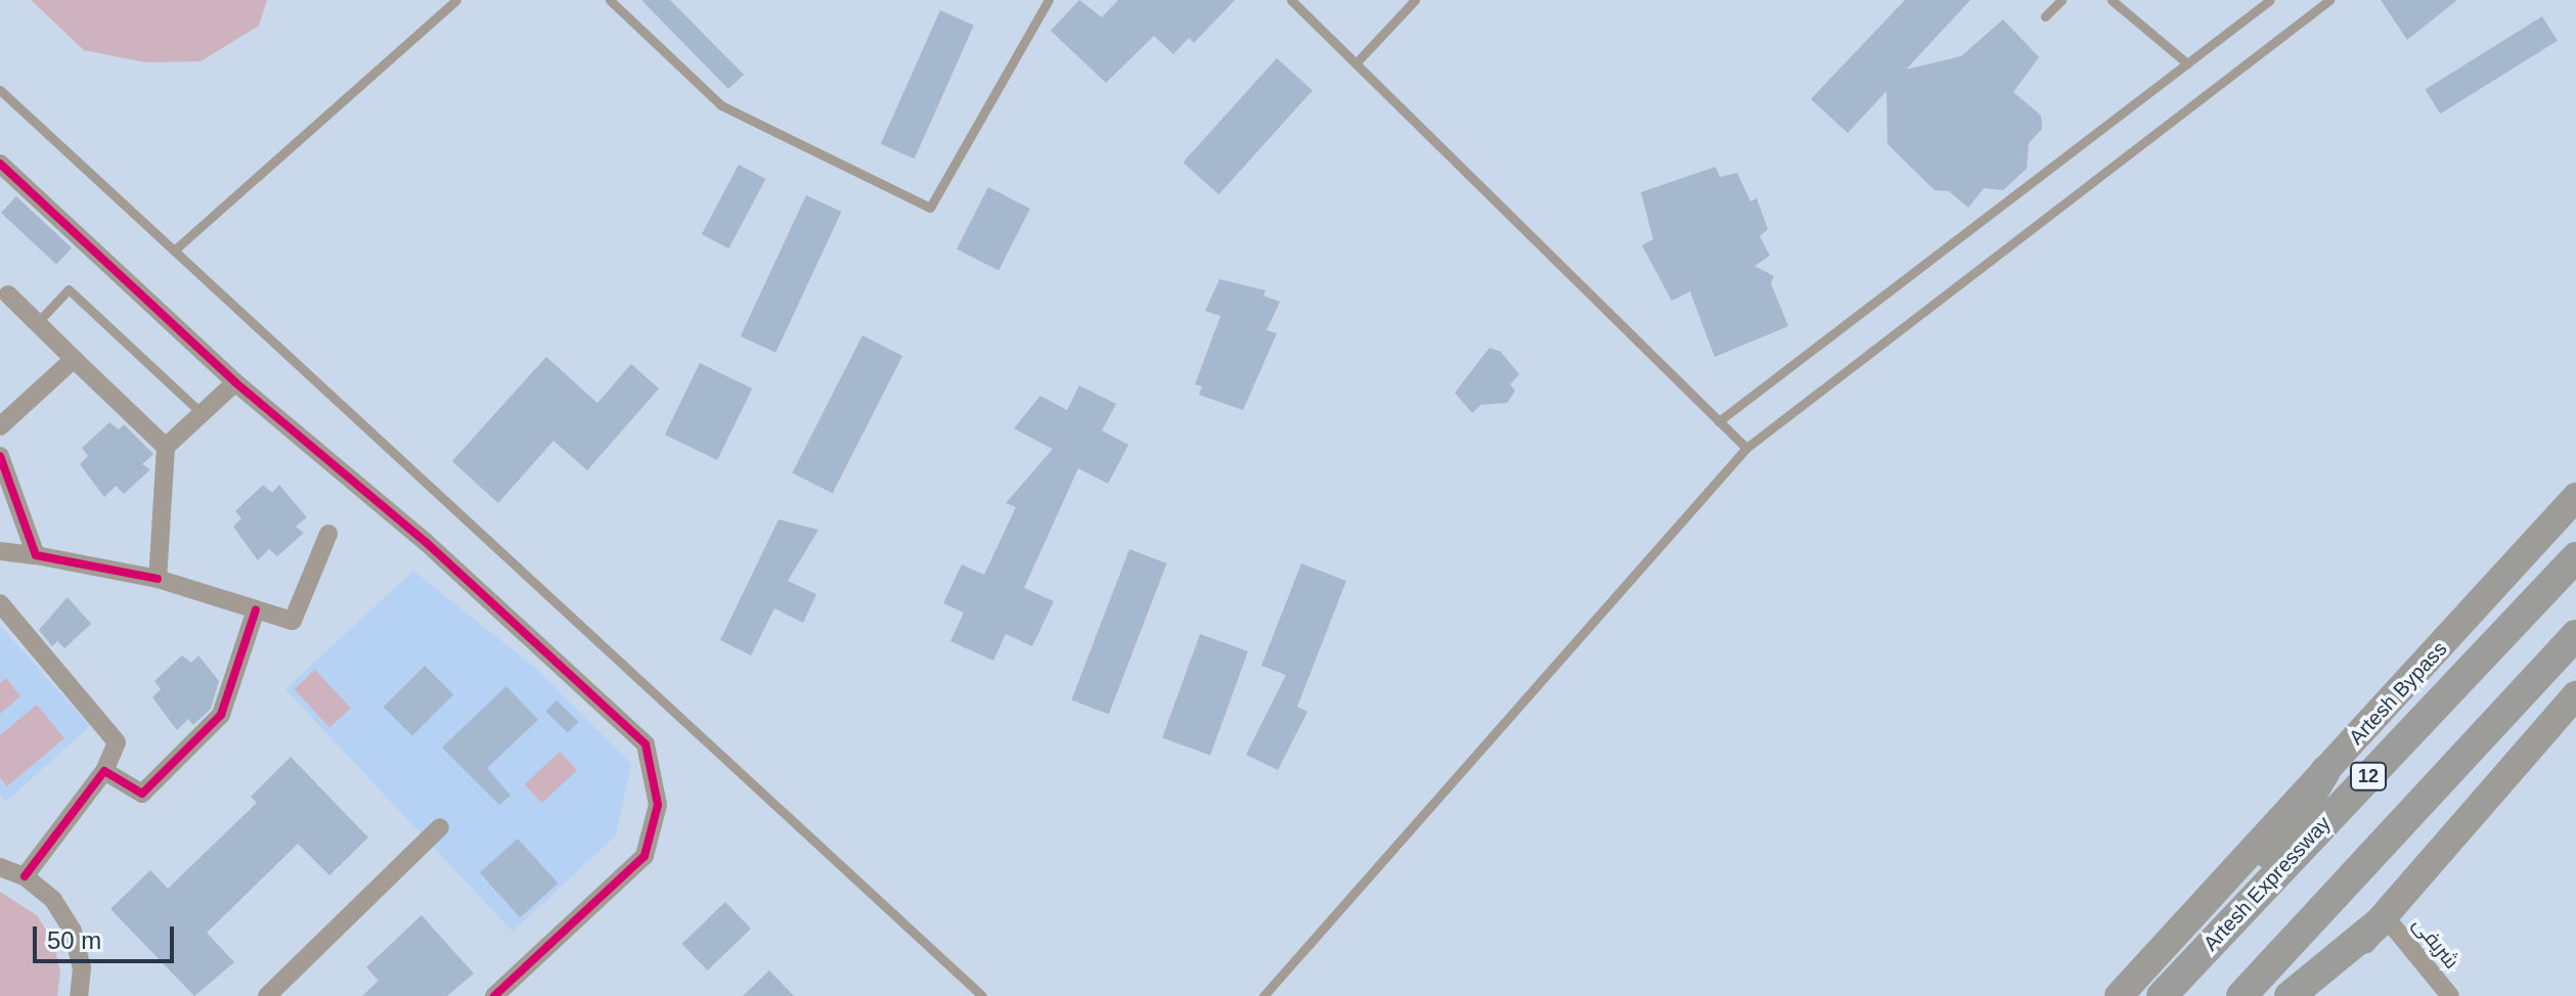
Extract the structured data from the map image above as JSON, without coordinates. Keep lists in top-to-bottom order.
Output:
{
  "streets": {
    "highway": ["12", "Artesh Expressway"],
    "main road": ["Artesh Bypass"],
    "street": ["شریفی"]
  },
  "scale_bar": "50 m"
}
